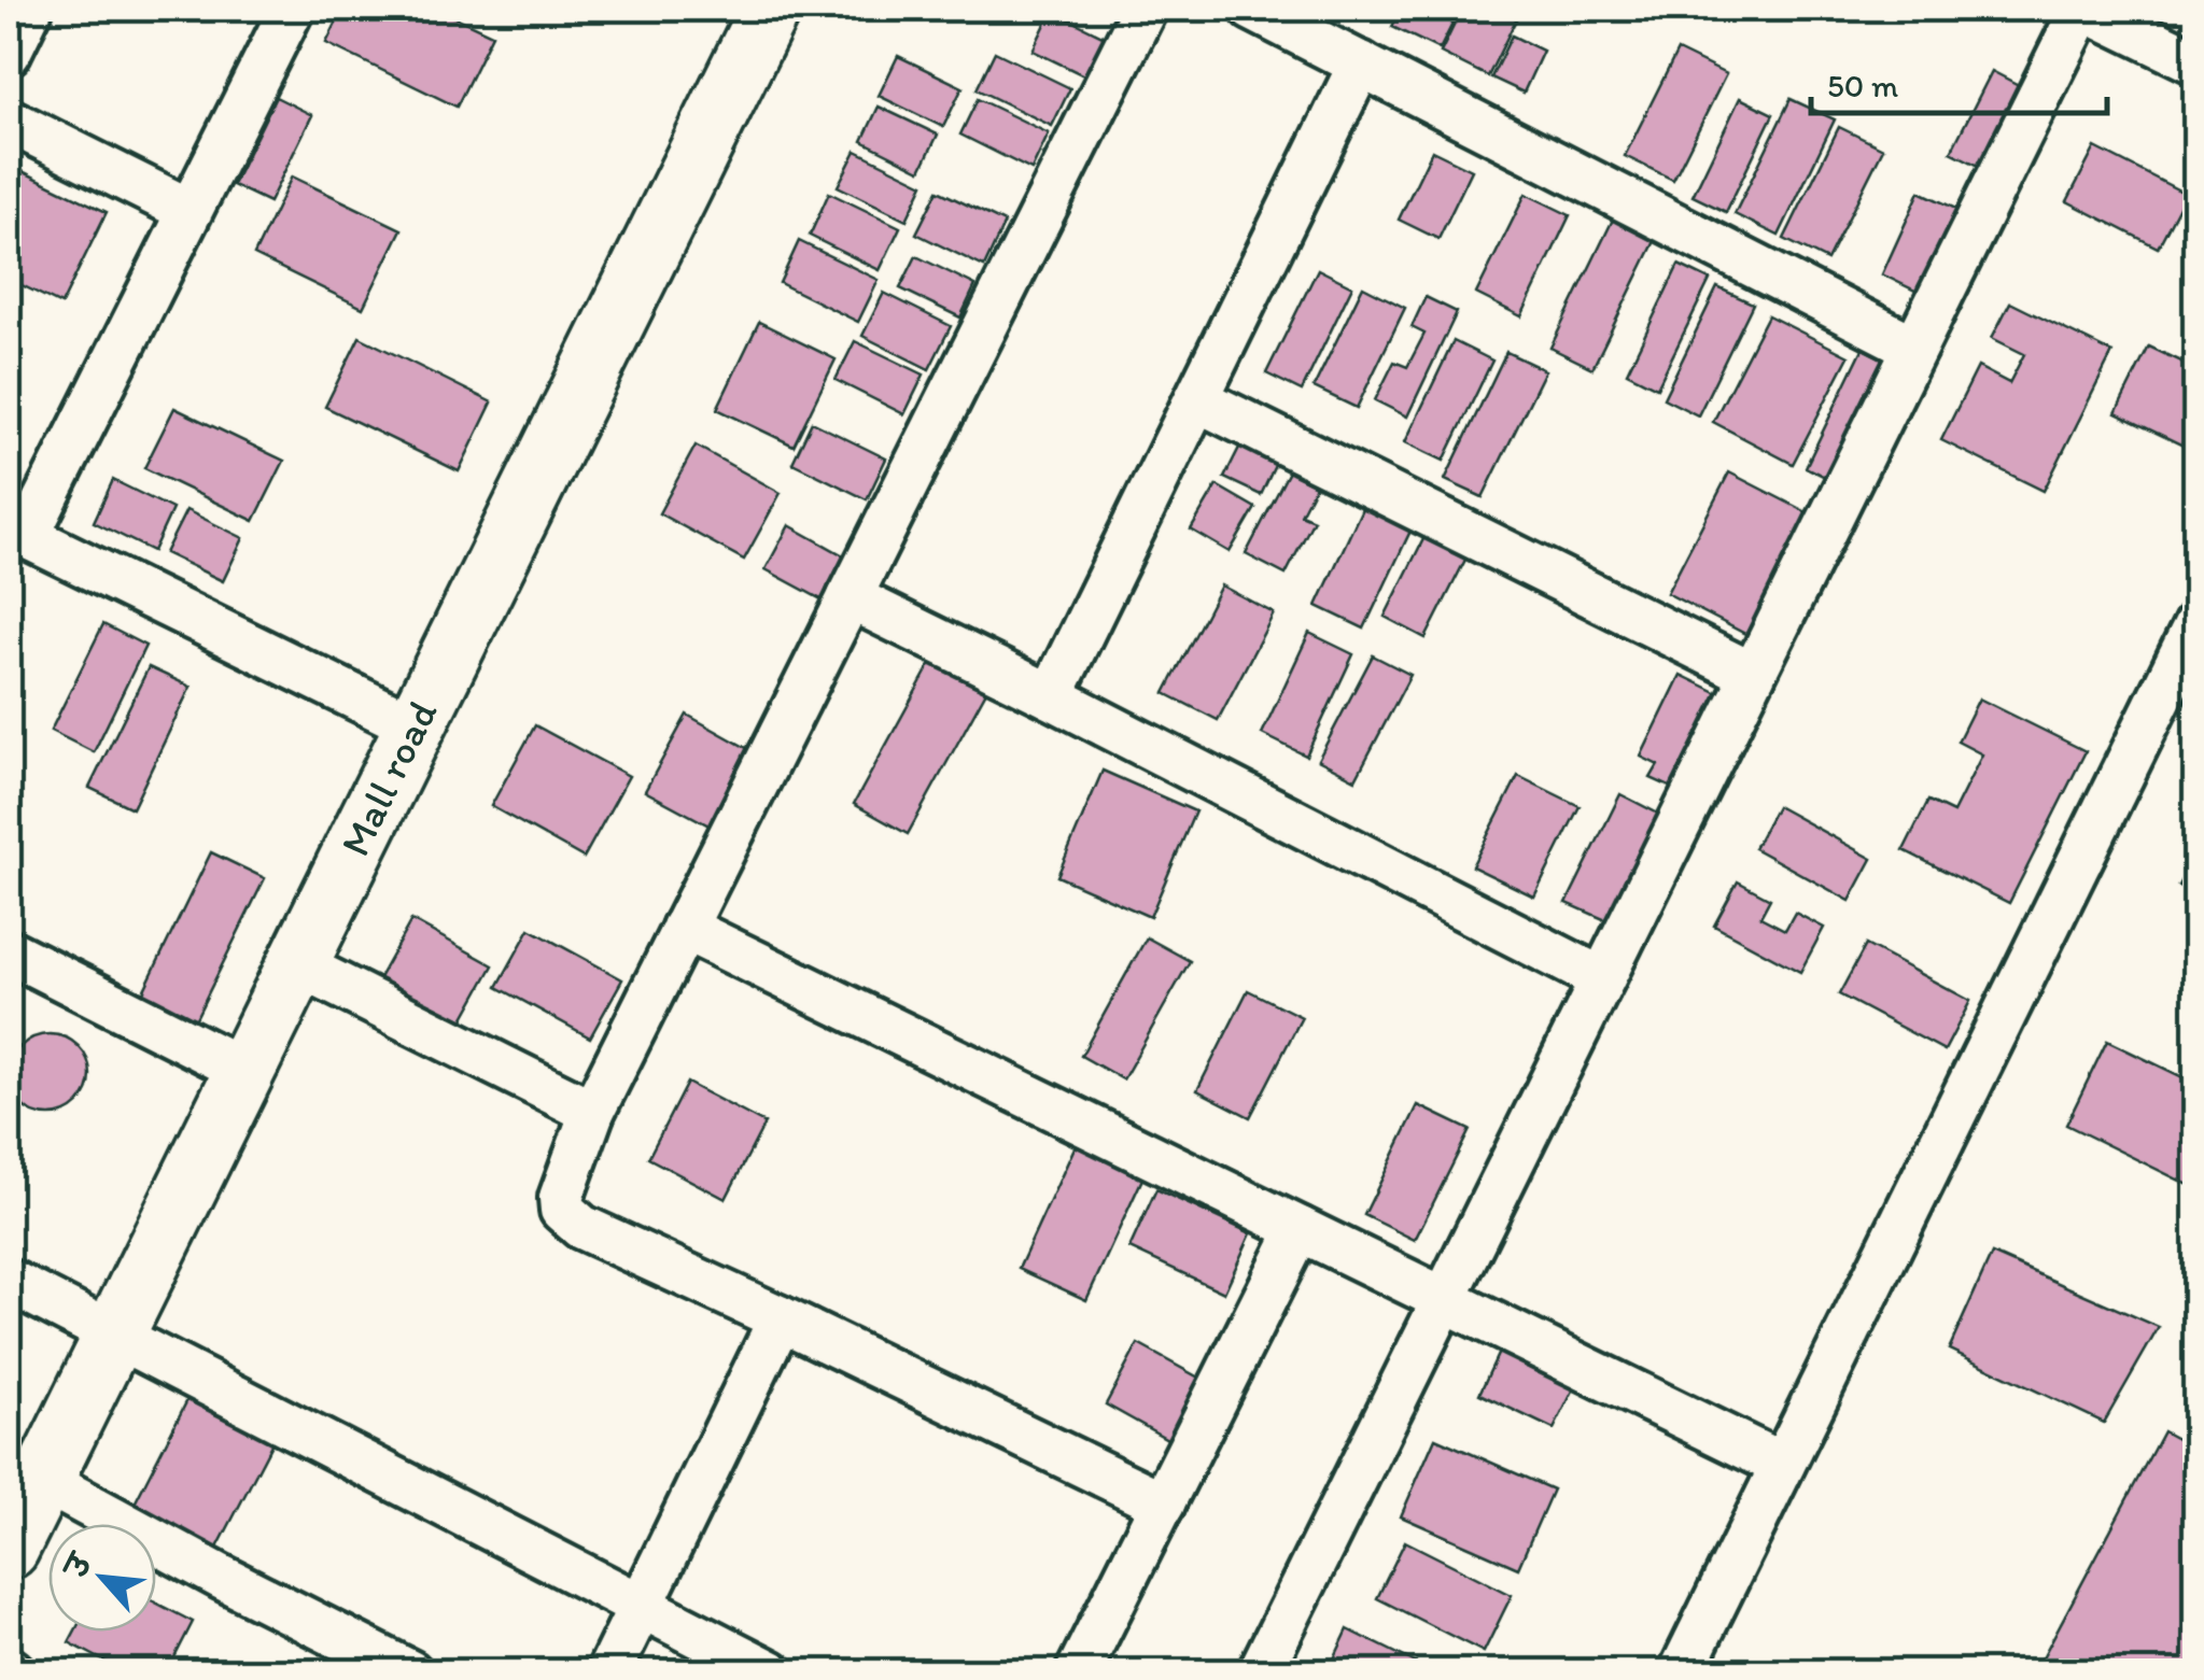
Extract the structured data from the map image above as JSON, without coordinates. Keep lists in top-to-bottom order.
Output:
{
  "streets": {
    "street": ["Mall road"]
  },
  "scale_bar": "50 m",
  "north": "top left"
}
